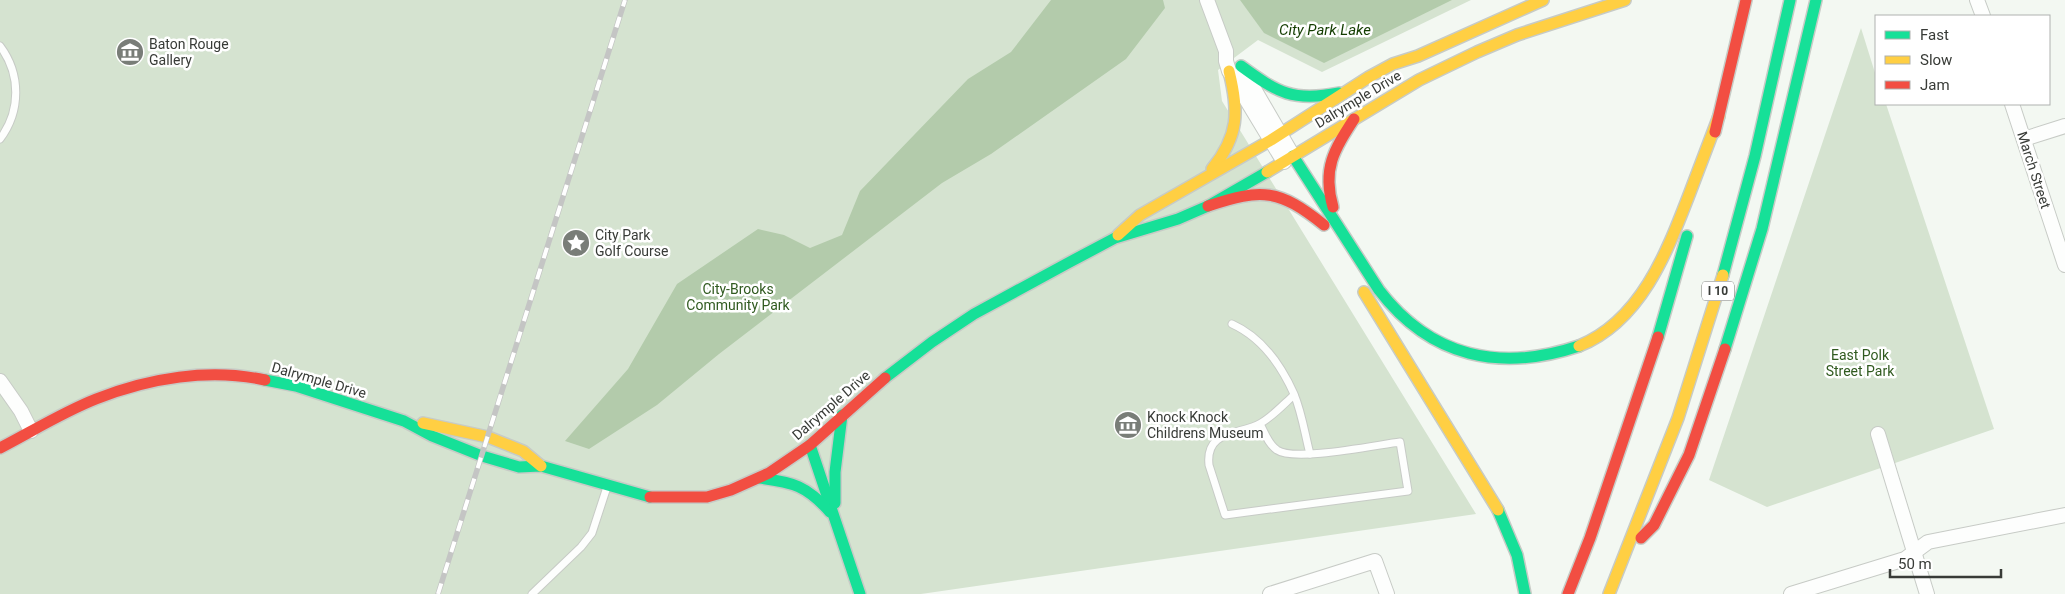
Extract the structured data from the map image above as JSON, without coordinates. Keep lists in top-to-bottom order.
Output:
{
  "streets": {
    "main road": ["Dalrymple Drive", "I 10"],
    "street": ["March Street"]
  },
  "water": ["City Park Lake"],
  "parks": ["City-Brooks Community Park", "East Polk Street Park"],
  "places": {
    "museum": ["Baton Rouge Gallery", "Knock Knock Childrens Museum"],
    "place": ["City Park Golf Course"]
  },
  "legend": ["Fast", "Slow", "Jam"],
  "scale_bar": "50 m"
}
